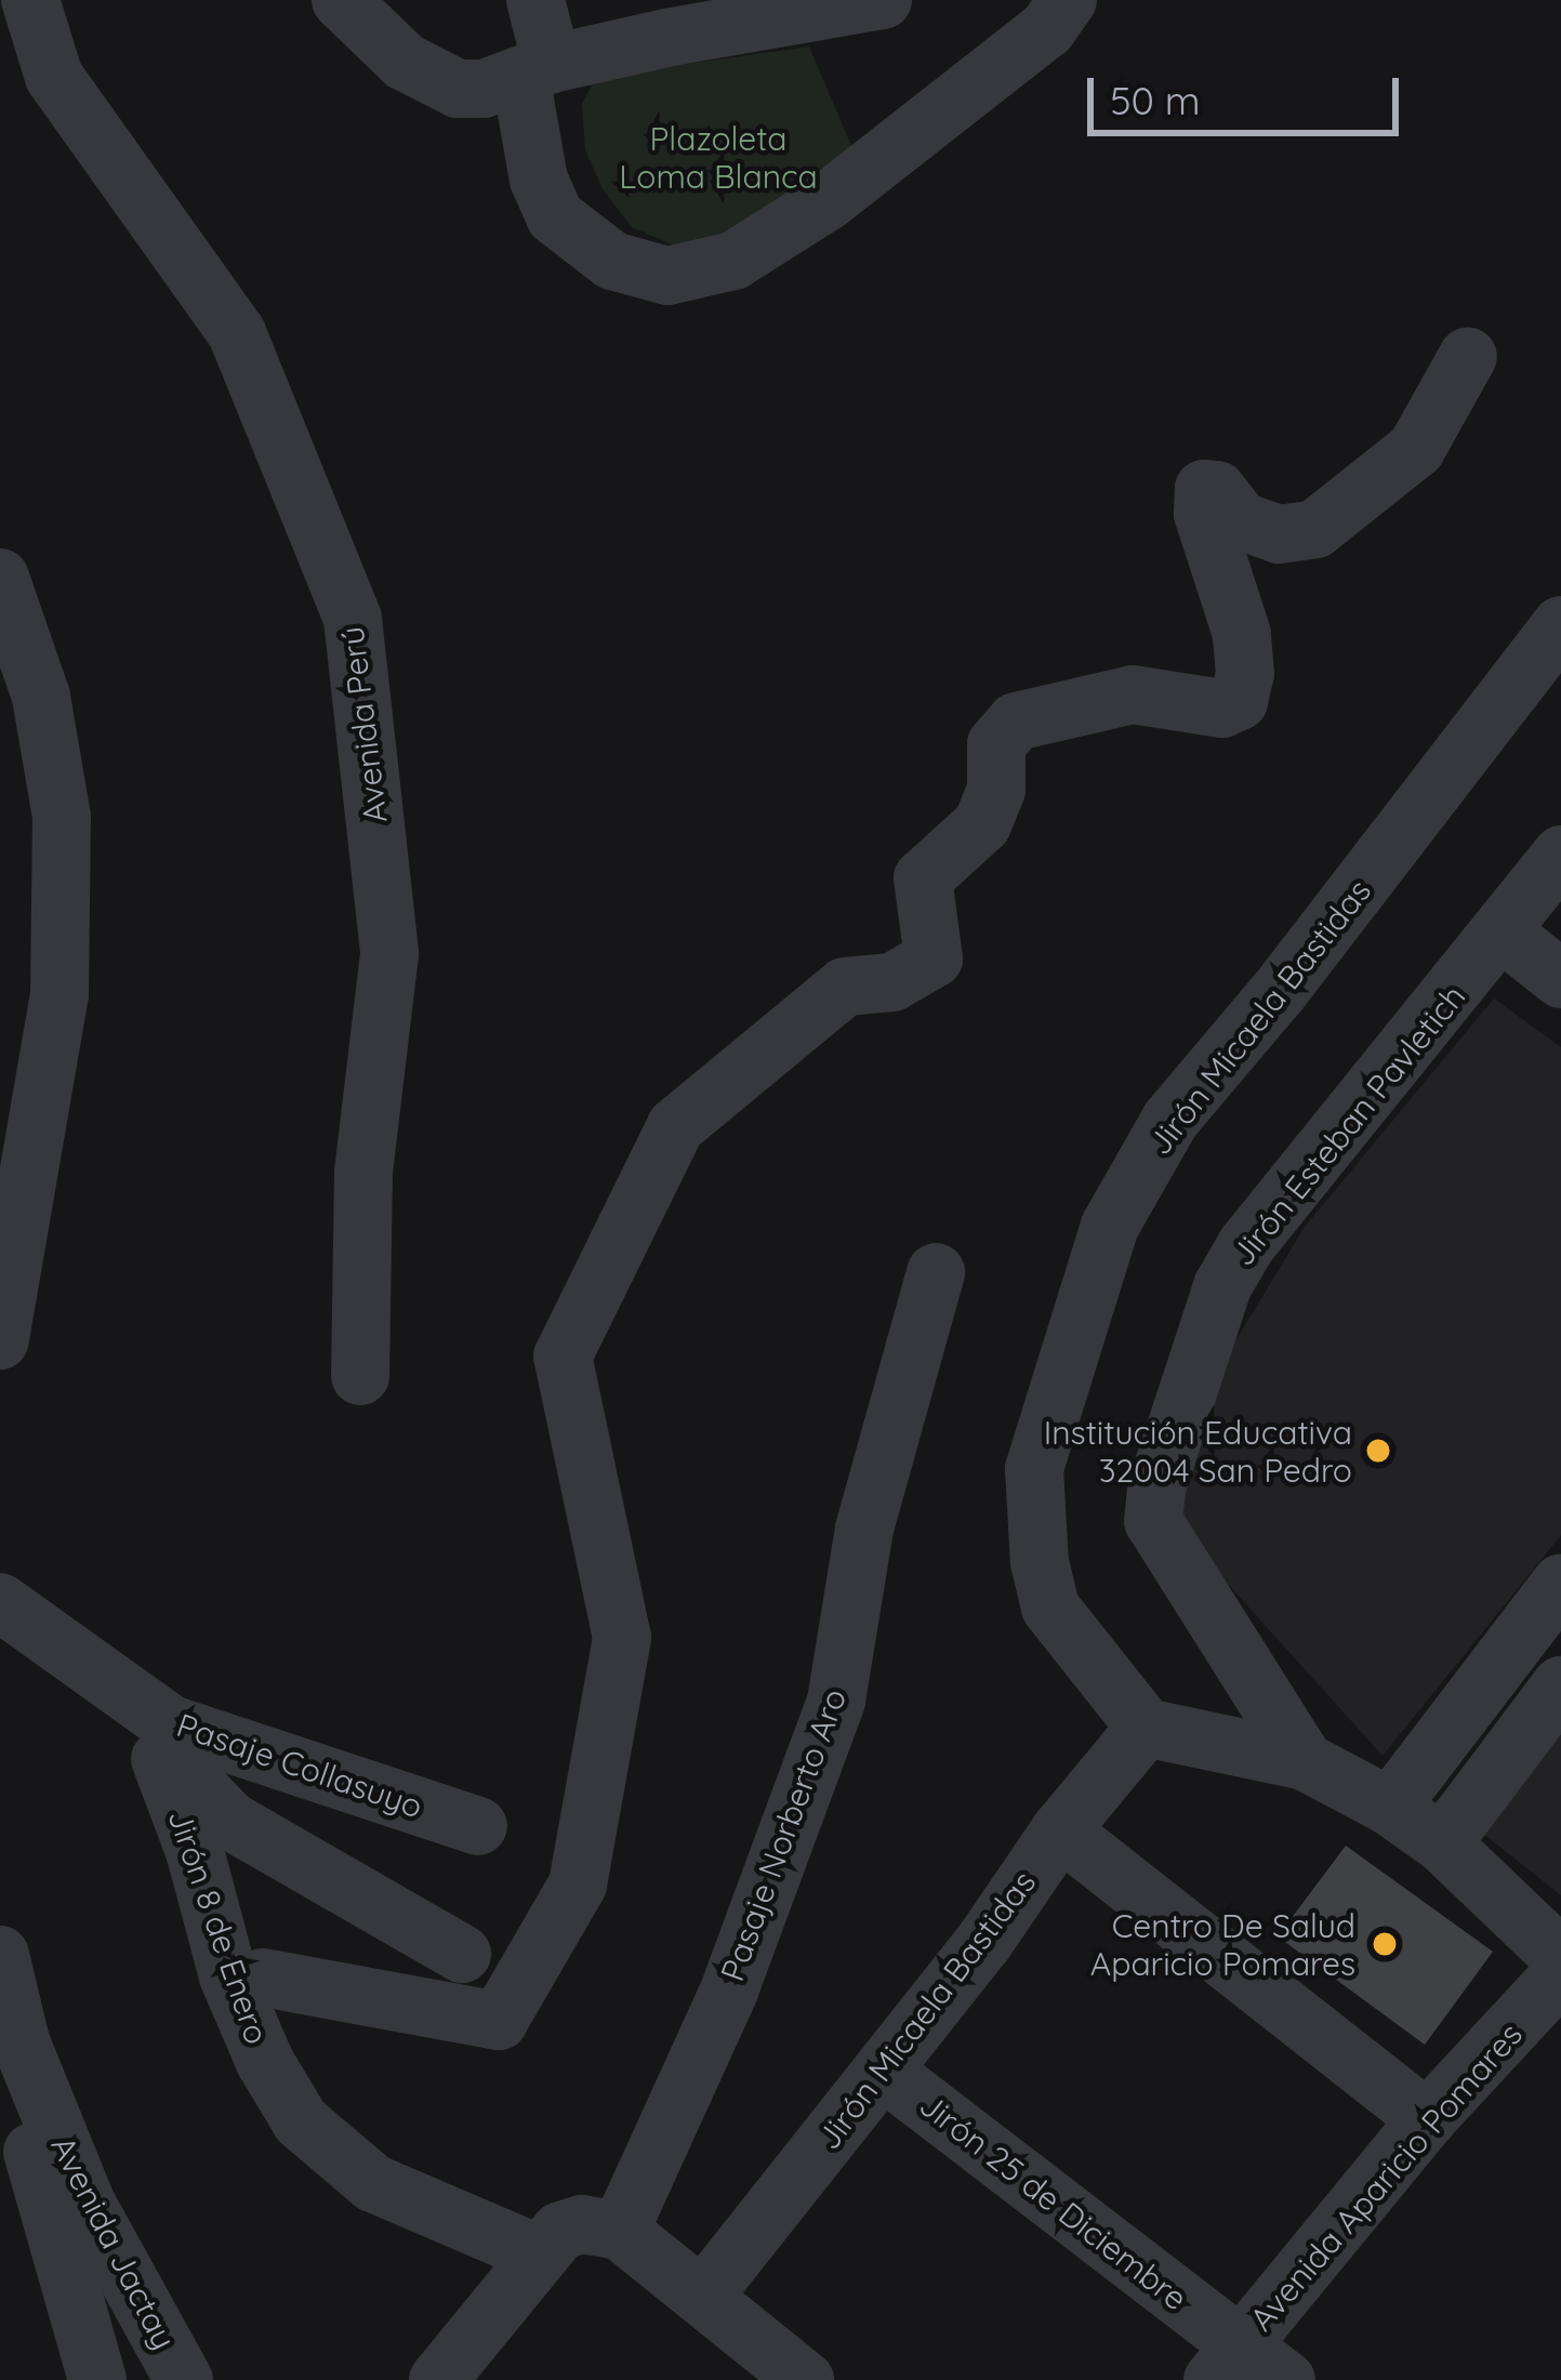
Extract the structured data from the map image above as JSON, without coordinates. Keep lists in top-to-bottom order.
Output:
{
  "streets": {
    "street": [
      "Avenida Perú",
      "Jirón Micaela Bastidas",
      "Jirón Esteban Pavletich",
      "Pasaje Collasuyo",
      "Pasaje Norberto Aro",
      "Jirón 8 de Enero",
      "Avenida Aparicio Pomares",
      "Jirón 25 de Diciembre",
      "Avenida Jactay"
    ]
  },
  "crossings": [
    ["Jirón Micaela Bastidas", "Jirón 25 de Diciembre"],
    ["Pasaje Norberto Aro", "Jirón 8 de Enero"],
    ["Avenida Aparicio Pomares", "Jirón 25 de Diciembre"]
  ],
  "parks": ["Plazoleta Loma Blanca"],
  "places": ["Institución Educativa 32004 San Pedro", "Centro De Salud Aparicio Pomares"],
  "scale_bar": "50 m"
}
